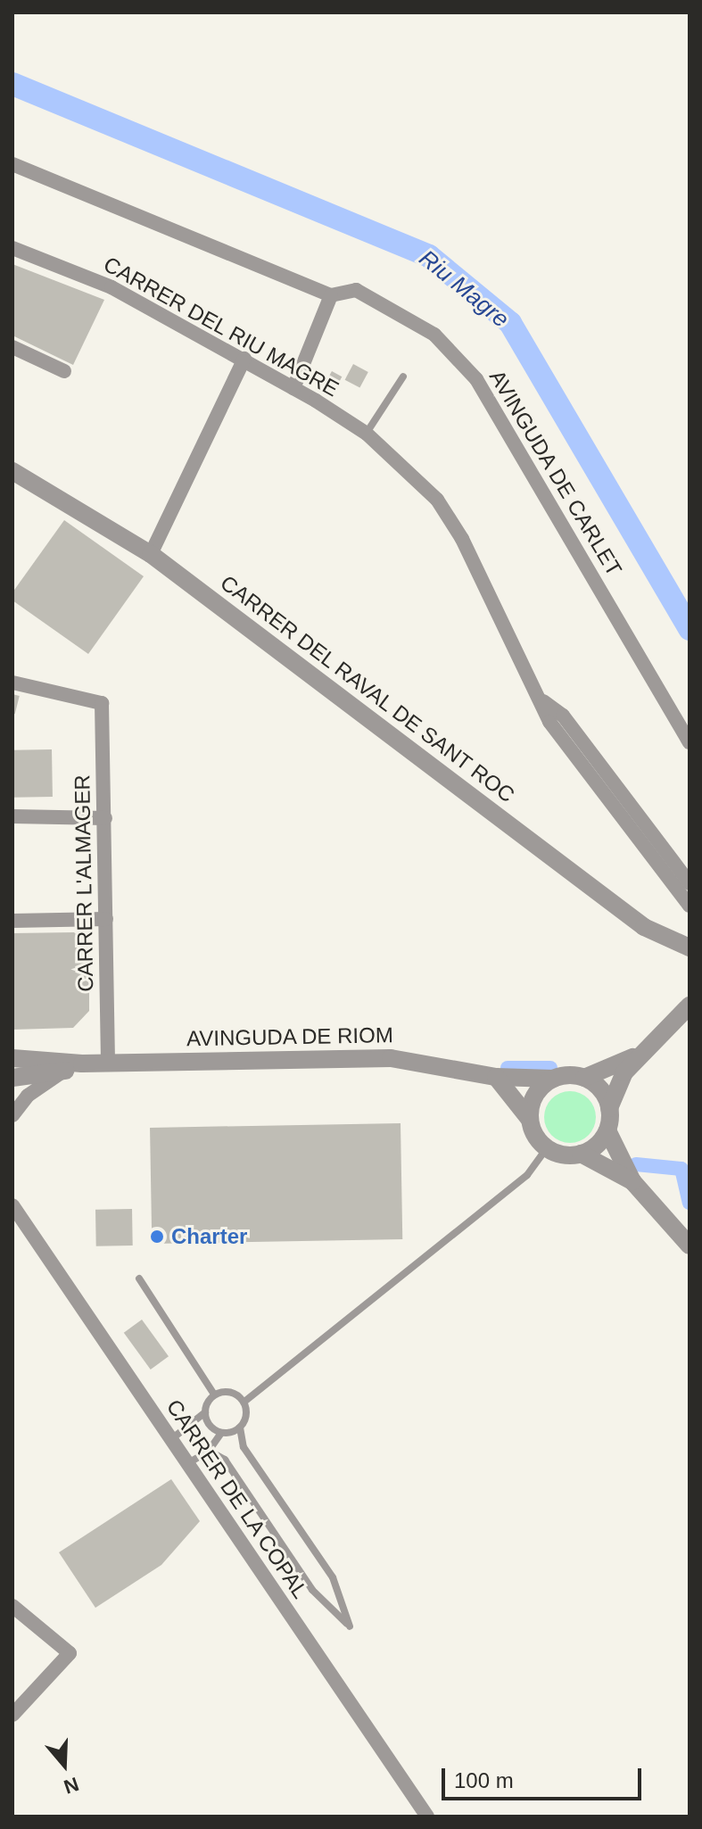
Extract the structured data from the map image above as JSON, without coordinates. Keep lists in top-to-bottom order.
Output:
{
  "streets": {
    "street": [
      "CARRER DEL RIU MAGRE",
      "AVINGUDA DE CARLET",
      "CARRER DEL RAVAL DE SANT ROC",
      "CARRER L'ALMAGER",
      "AVINGUDA DE RIOM",
      "CARRER DE LA COPAL"
    ]
  },
  "crossings": [
    ["CARRER L'ALMAGER", "AVINGUDA DE RIOM"]
  ],
  "water": ["Riu Magre"],
  "places": ["Charter"],
  "scale_bar": "100 m",
  "north": "bottom"
}
